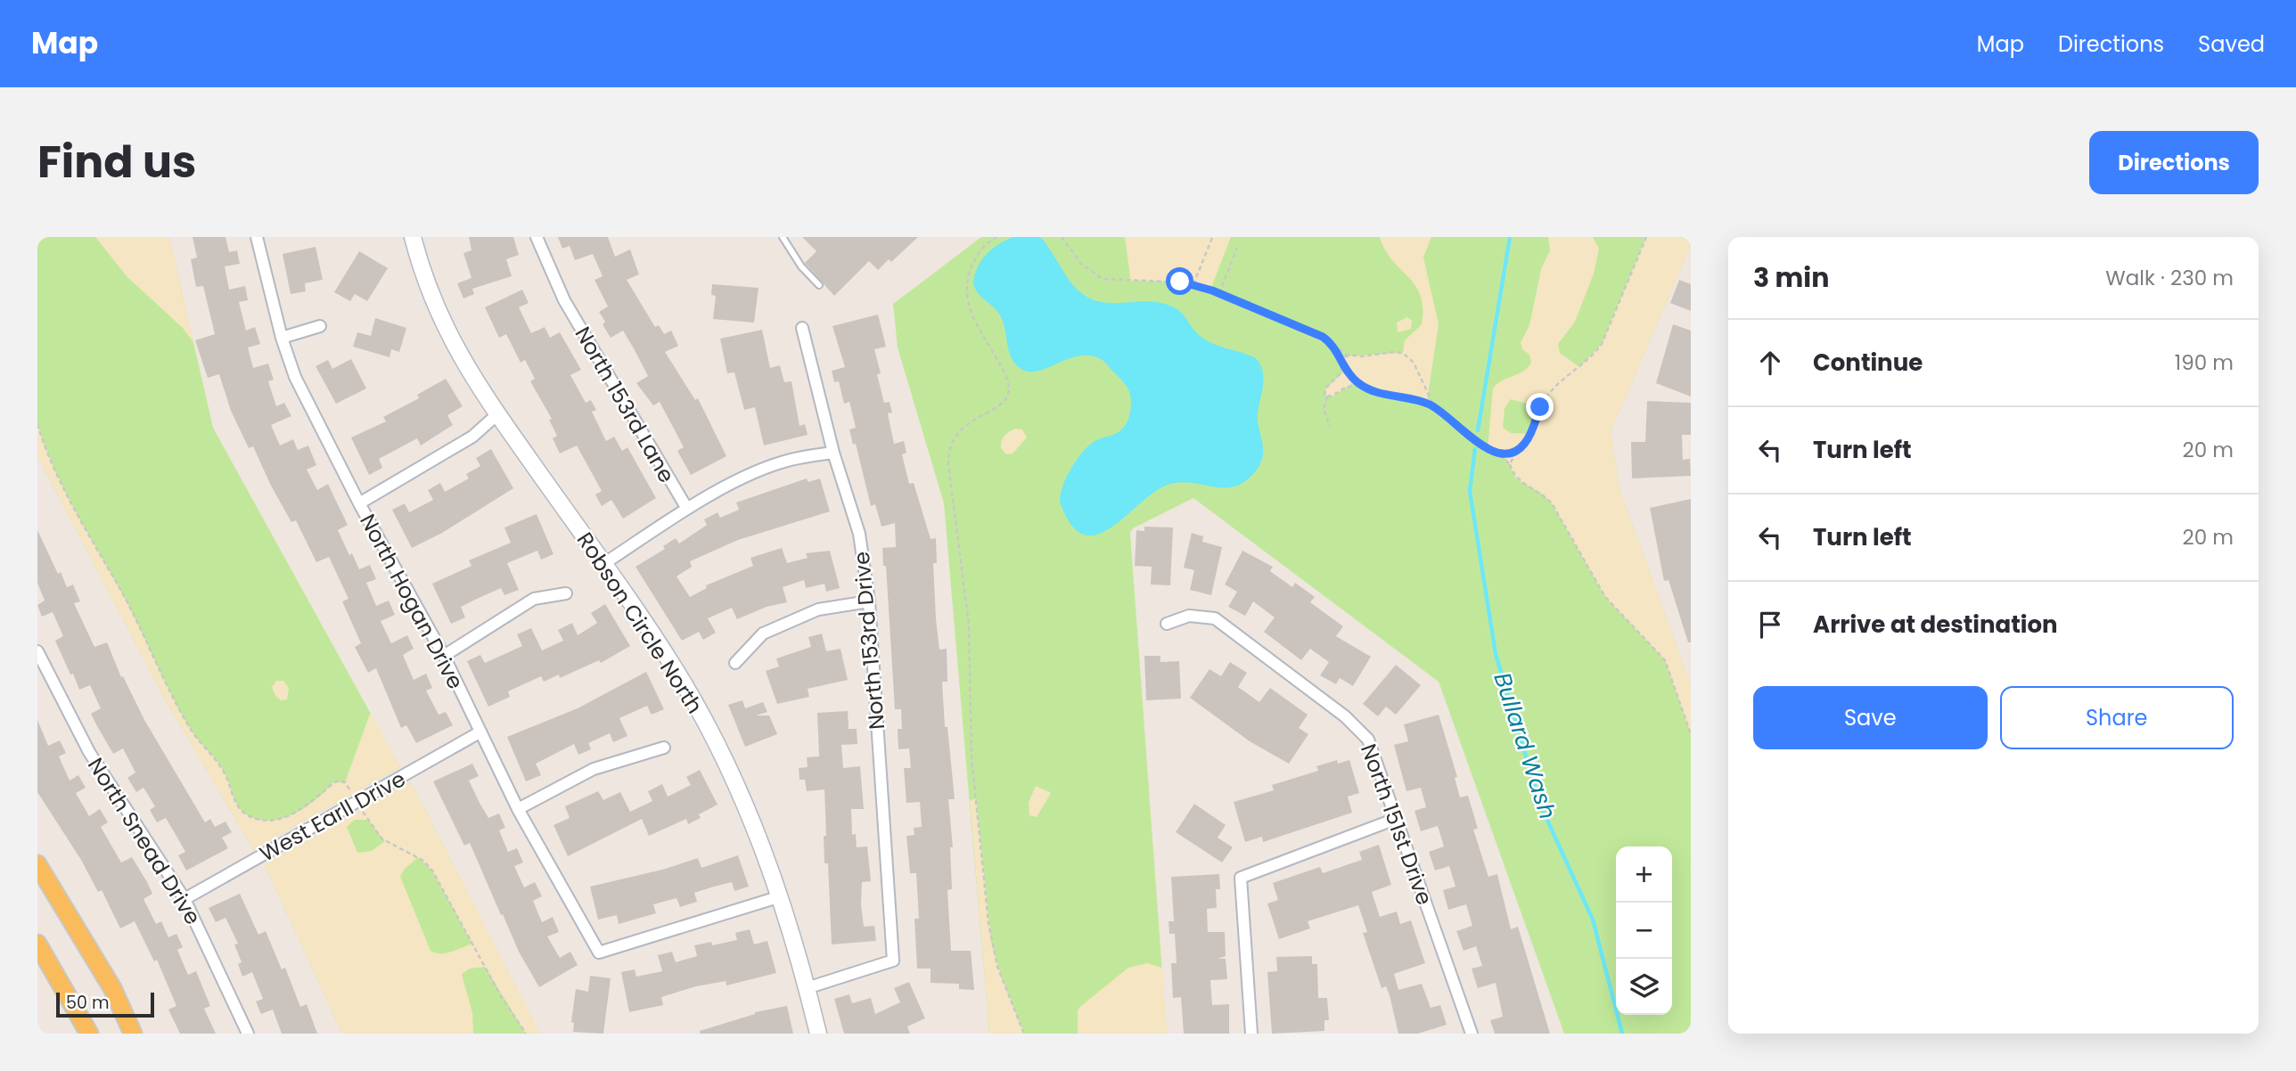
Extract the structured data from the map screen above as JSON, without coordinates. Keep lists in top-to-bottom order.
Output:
{
  "streets": {
    "street": [
      "North 153rd Lane",
      "North Hogan Drive",
      "Robson Circle North",
      "North 153rd Drive",
      "West Earll Drive",
      "North 151st Drive",
      "North Snead Drive"
    ]
  },
  "crossings": [
    ["North Hogan Drive", "Robson Circle North"],
    ["North Hogan Drive", "West Earll Drive"],
    ["Robson Circle North", "North 153rd Drive"],
    ["West Earll Drive", "North Snead Drive"]
  ],
  "water": ["Bullard Wash"],
  "scale_bar": "50 m",
  "page": {
    "header": "Map",
    "nav": ["Map", "Directions", "Saved"],
    "title": "Find us",
    "buttons": [
      "Directions",
      ["Save", "Share"]
    ],
    "heading": ["3 min", "Walk · 230 m"],
    "list": [
      ["Continue", "190 m"],
      ["Turn left", "20 m"],
      ["Turn left", "20 m"],
      "Arrive at destination"
    ],
    "map_buttons": ["+", "−"],
    "scale": "50 m"
  }
}
